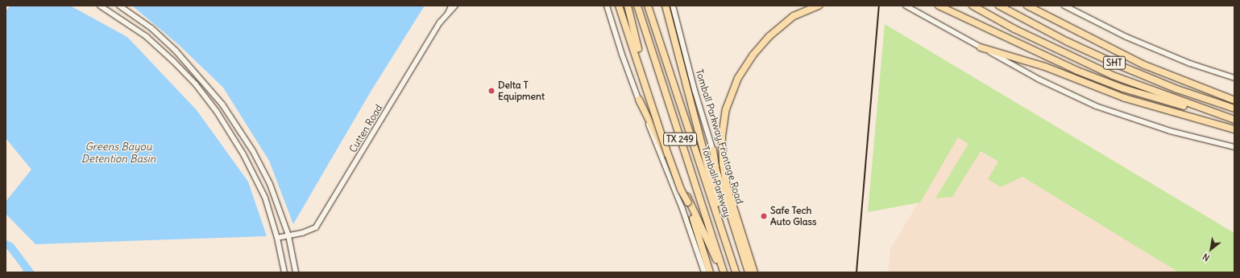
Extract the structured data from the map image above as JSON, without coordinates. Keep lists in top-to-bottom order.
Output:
{
  "streets": {
    "highway": ["SHT", "TX 249", "Tomball Parkway"],
    "main road": ["Tomball Parkway Frontage Road"],
    "street": ["Cutten Road"]
  },
  "water": ["Greens Bayou Detention Basin"],
  "places": ["Delta T Equipment", "Safe Tech Auto Glass"],
  "north": "bottom left"
}
